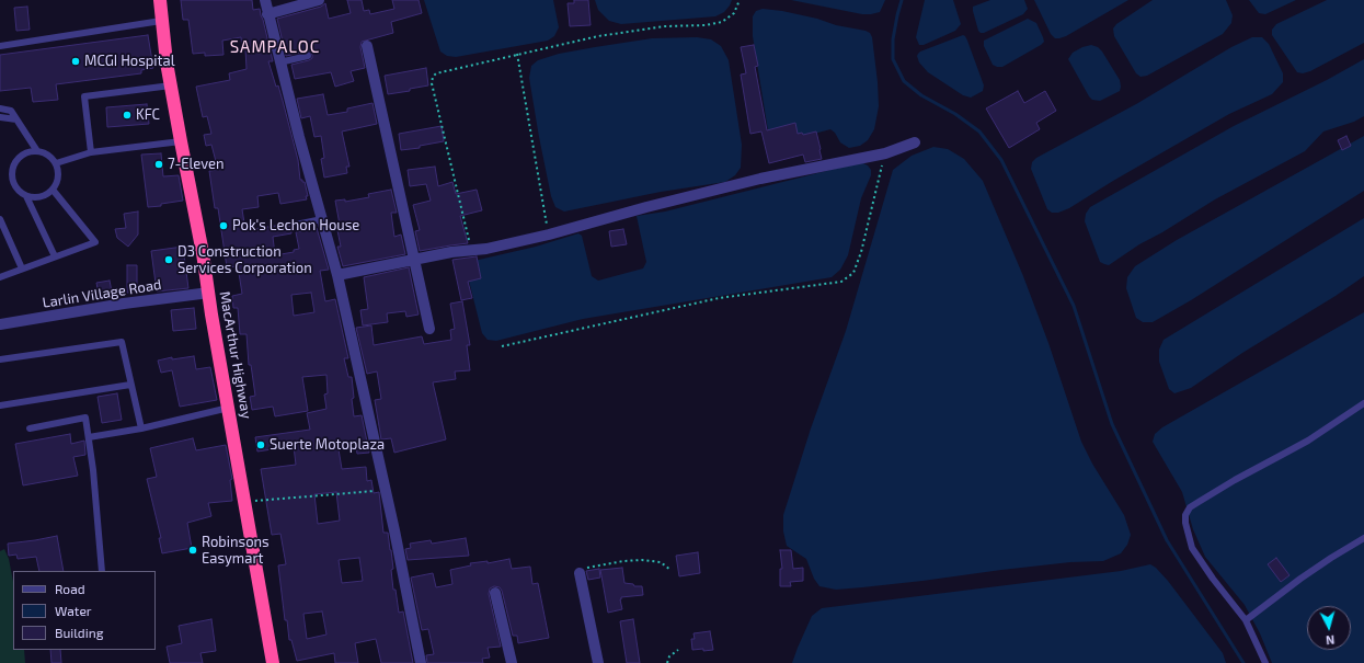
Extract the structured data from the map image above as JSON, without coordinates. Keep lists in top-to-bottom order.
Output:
{
  "streets": {
    "highway": ["MacArthur Highway"],
    "street": ["Larlin Village Road"]
  },
  "crossings": [
    ["Larlin Village Road", "MacArthur Highway"]
  ],
  "districts": ["SAMPALOC"],
  "places": [
    "MCGI Hospital",
    "KFC",
    "7-Eleven",
    "Pok's Lechon House",
    "D3 Construction Services Corporation",
    "Suerte Motoplaza",
    "Robinsons Easymart"
  ],
  "legend": ["Road", "Water", "Building"],
  "north": "bottom"
}
